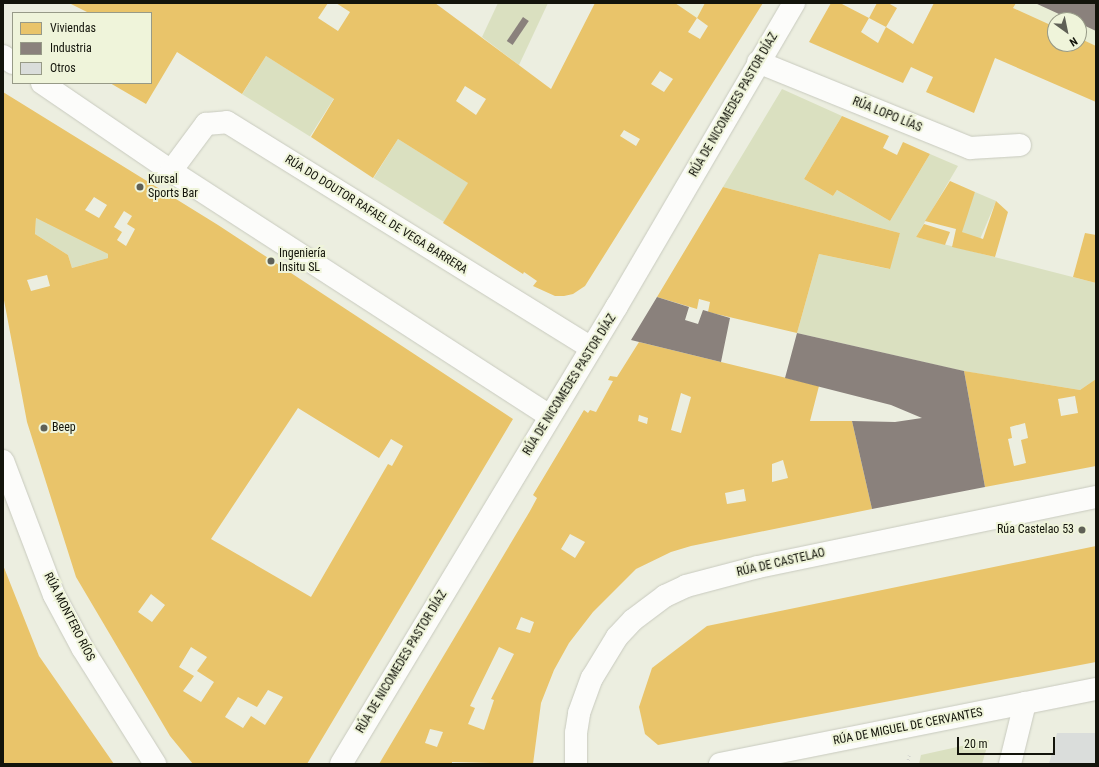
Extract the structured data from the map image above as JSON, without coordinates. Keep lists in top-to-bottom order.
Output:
{
  "streets": {
    "street": [
      "RÚA DE NICOMEDES PASTOR DÍAZ",
      "RÚA LOPO LÍAS",
      "RÚA DO DOUTOR RAFAEL DE VEGA BARRERA",
      "RÚA DE CASTELAO",
      "RÚA MONTERO RÍOS",
      "RÚA DE MIGUEL DE CERVANTES"
    ]
  },
  "crossings": [
    ["RÚA DE NICOMEDES PASTOR DÍAZ", "RÚA LOPO LÍAS"],
    ["RÚA DE NICOMEDES PASTOR DÍAZ", "RÚA DO DOUTOR RAFAEL DE VEGA BARRERA"]
  ],
  "places": [
    "Kursal Sports Bar",
    "Ingeniería Insitu SL",
    "Beep",
    "Rúa Castelao 53"
  ],
  "legend": ["Viviendas", "Industria", "Otros"],
  "scale_bar": "20 m",
  "north": "bottom right"
}
